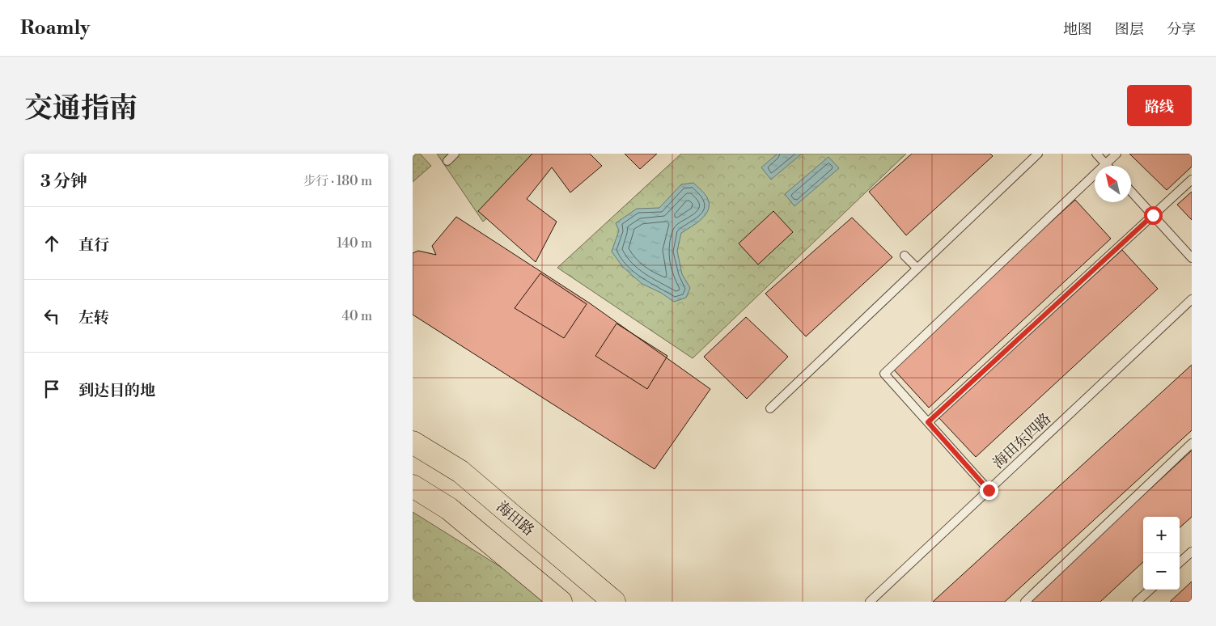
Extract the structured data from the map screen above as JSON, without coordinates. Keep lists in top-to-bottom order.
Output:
{
  "streets": {
    "main road": ["海田路"],
    "lane": ["海田东四路"]
  },
  "north": "top left",
  "page": {
    "header": "Roamly",
    "nav": ["地图", "图层", "分享"],
    "title": "交通指南",
    "buttons": "路线",
    "heading": ["3 分钟", "步行 · 180 m"],
    "list": [
      ["直行", "140 m"],
      ["左转", "40 m"],
      "到达目的地"
    ],
    "map_buttons": ["+", "−"]
  }
}
